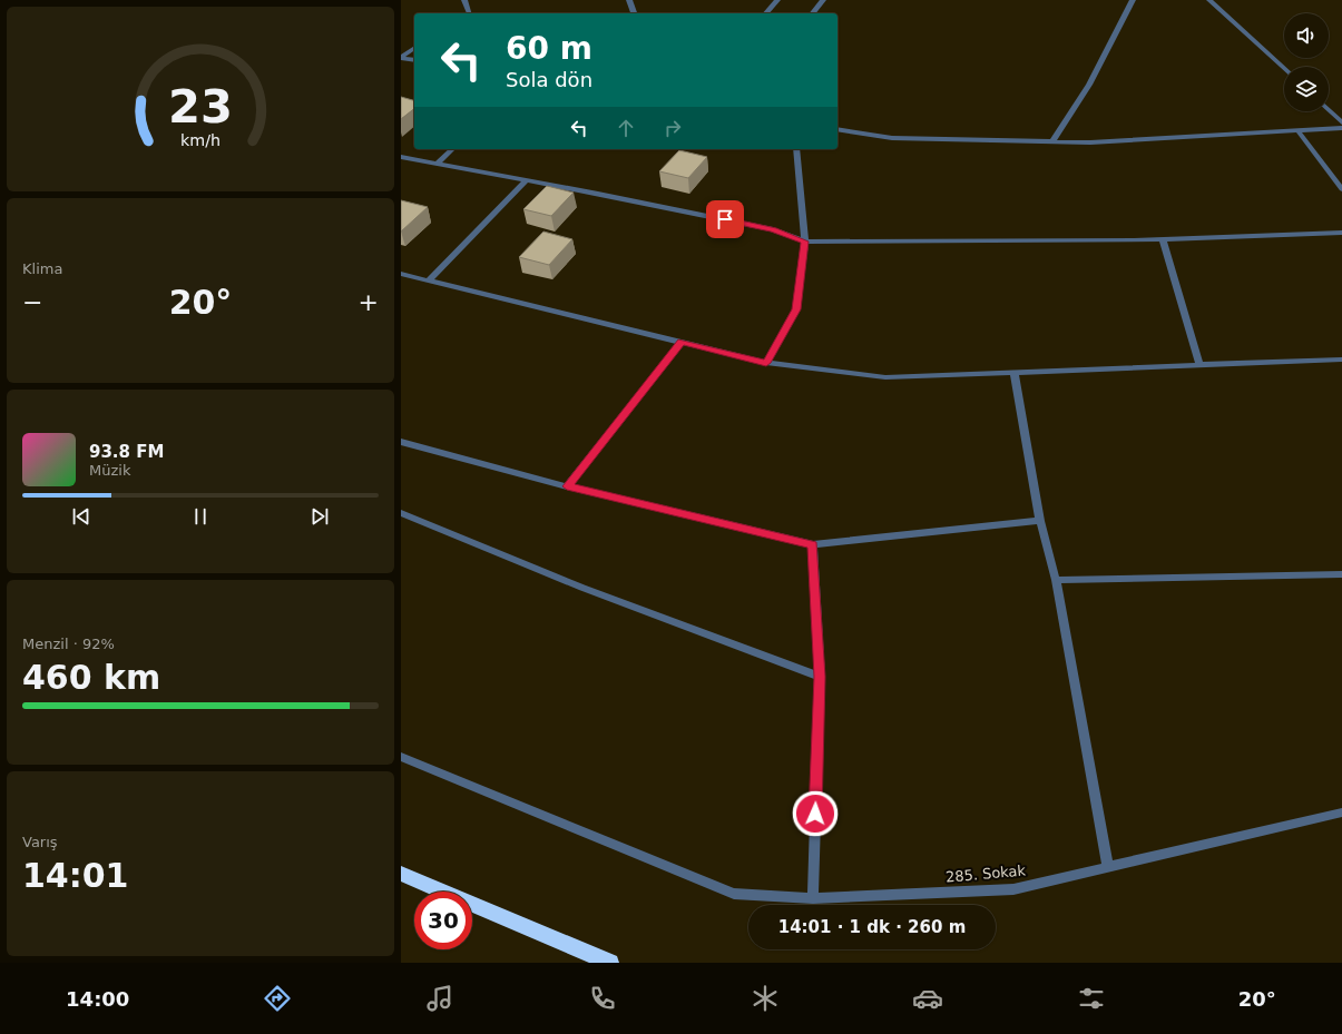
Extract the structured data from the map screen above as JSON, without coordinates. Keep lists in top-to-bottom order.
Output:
{
  "streets": {
    "street": ["285. Sokak"]
  },
  "page": {
    "turn": ["60 m", "Sola dön"],
    "tile": [
      "Klima",
      ["Menzil · 92%", "460 km"],
      ["Varış", "14:01"]
    ],
    "heat": ["−", "20°", "+"],
    "song": ["93.8 FM", "Müzik"],
    "limit": "30",
    "trip": "14:01 · 1 dk · 260 m",
    "tabs": ["14:00", "20°"],
    "gauge": ["23", "km/h"]
  }
}
